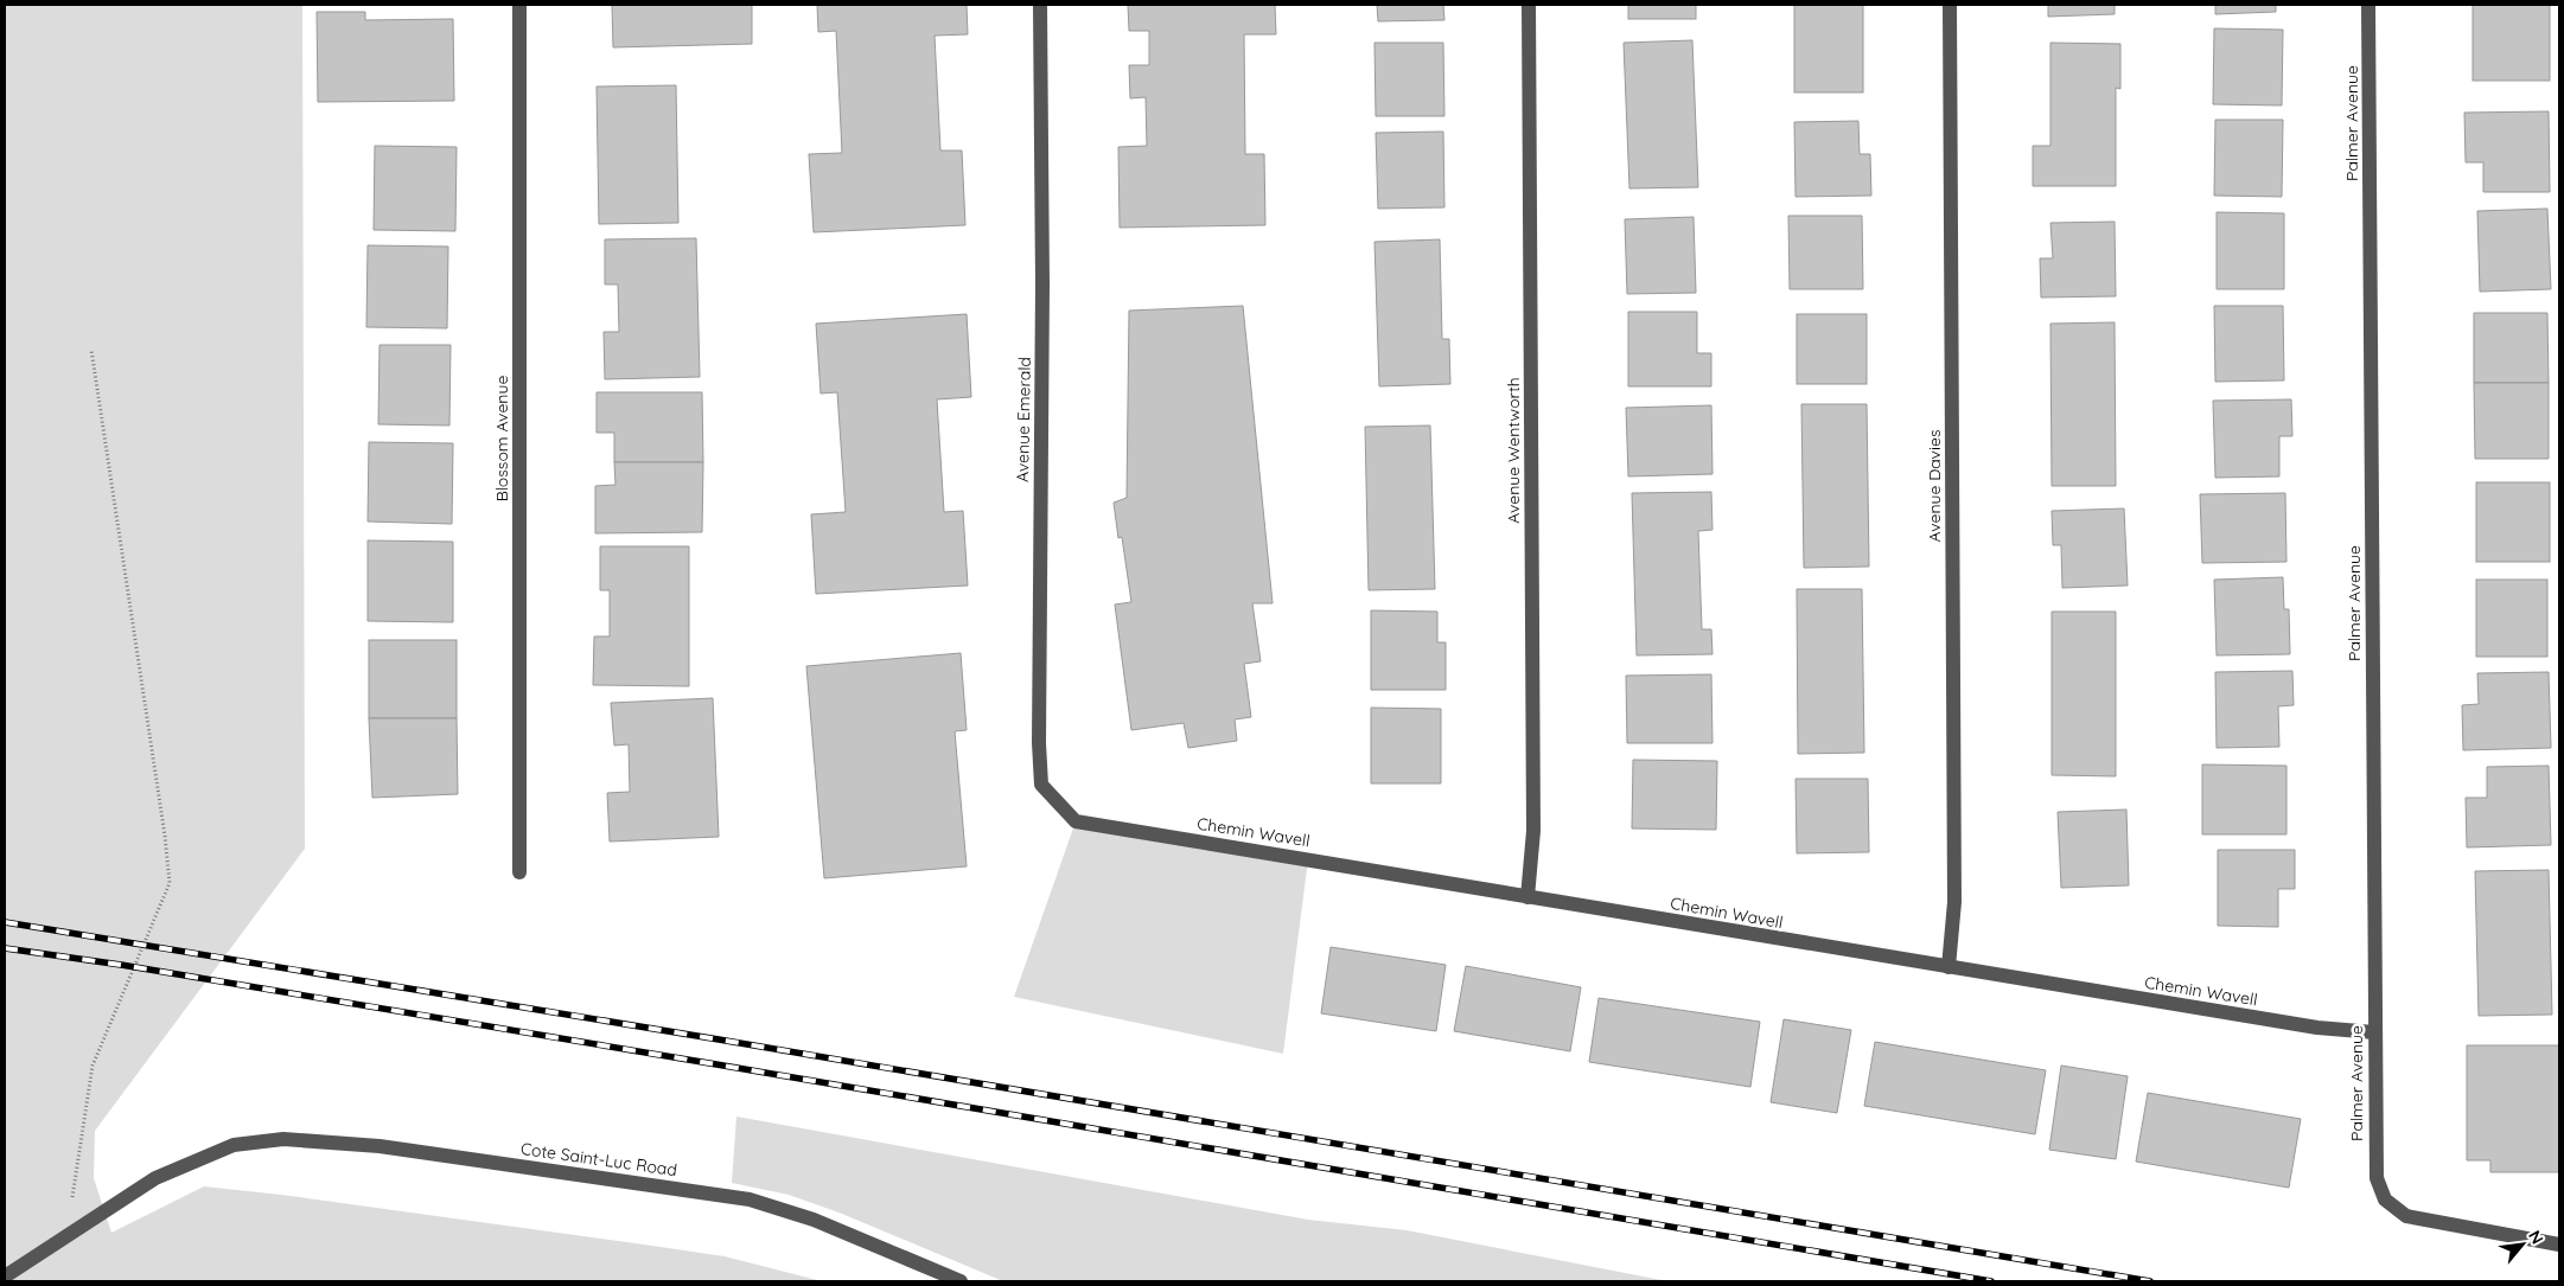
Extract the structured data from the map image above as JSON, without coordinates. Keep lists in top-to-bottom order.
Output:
{
  "streets": {
    "street": [
      "Palmer Avenue",
      "Avenue Emerald",
      "Blossom Avenue",
      "Avenue Wentworth",
      "Avenue Davies",
      "Chemin Wavell",
      "Cote Saint-Luc Road"
    ]
  },
  "crossings": [
    ["Palmer Avenue", "Chemin Wavell"],
    ["Avenue Emerald", "Chemin Wavell"],
    ["Avenue Wentworth", "Chemin Wavell"],
    ["Avenue Davies", "Chemin Wavell"]
  ],
  "north": "top right"
}
